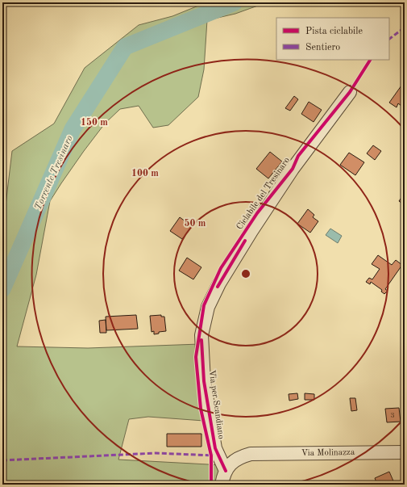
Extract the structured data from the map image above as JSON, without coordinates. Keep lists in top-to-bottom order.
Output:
{
  "streets": {
    "street": ["Via per Scandiano", "Via Molinazza"],
    "cycle path": ["Ciclabile del Tresinaro"]
  },
  "crossings": [
    ["Via per Scandiano", "Via Molinazza"]
  ],
  "water": ["Torrente Tresinaro"],
  "house_numbers": ["3"],
  "legend": ["Pista ciclabile", "Sentiero"],
  "rings": ["150 m", "100 m", "50 m"]
}
